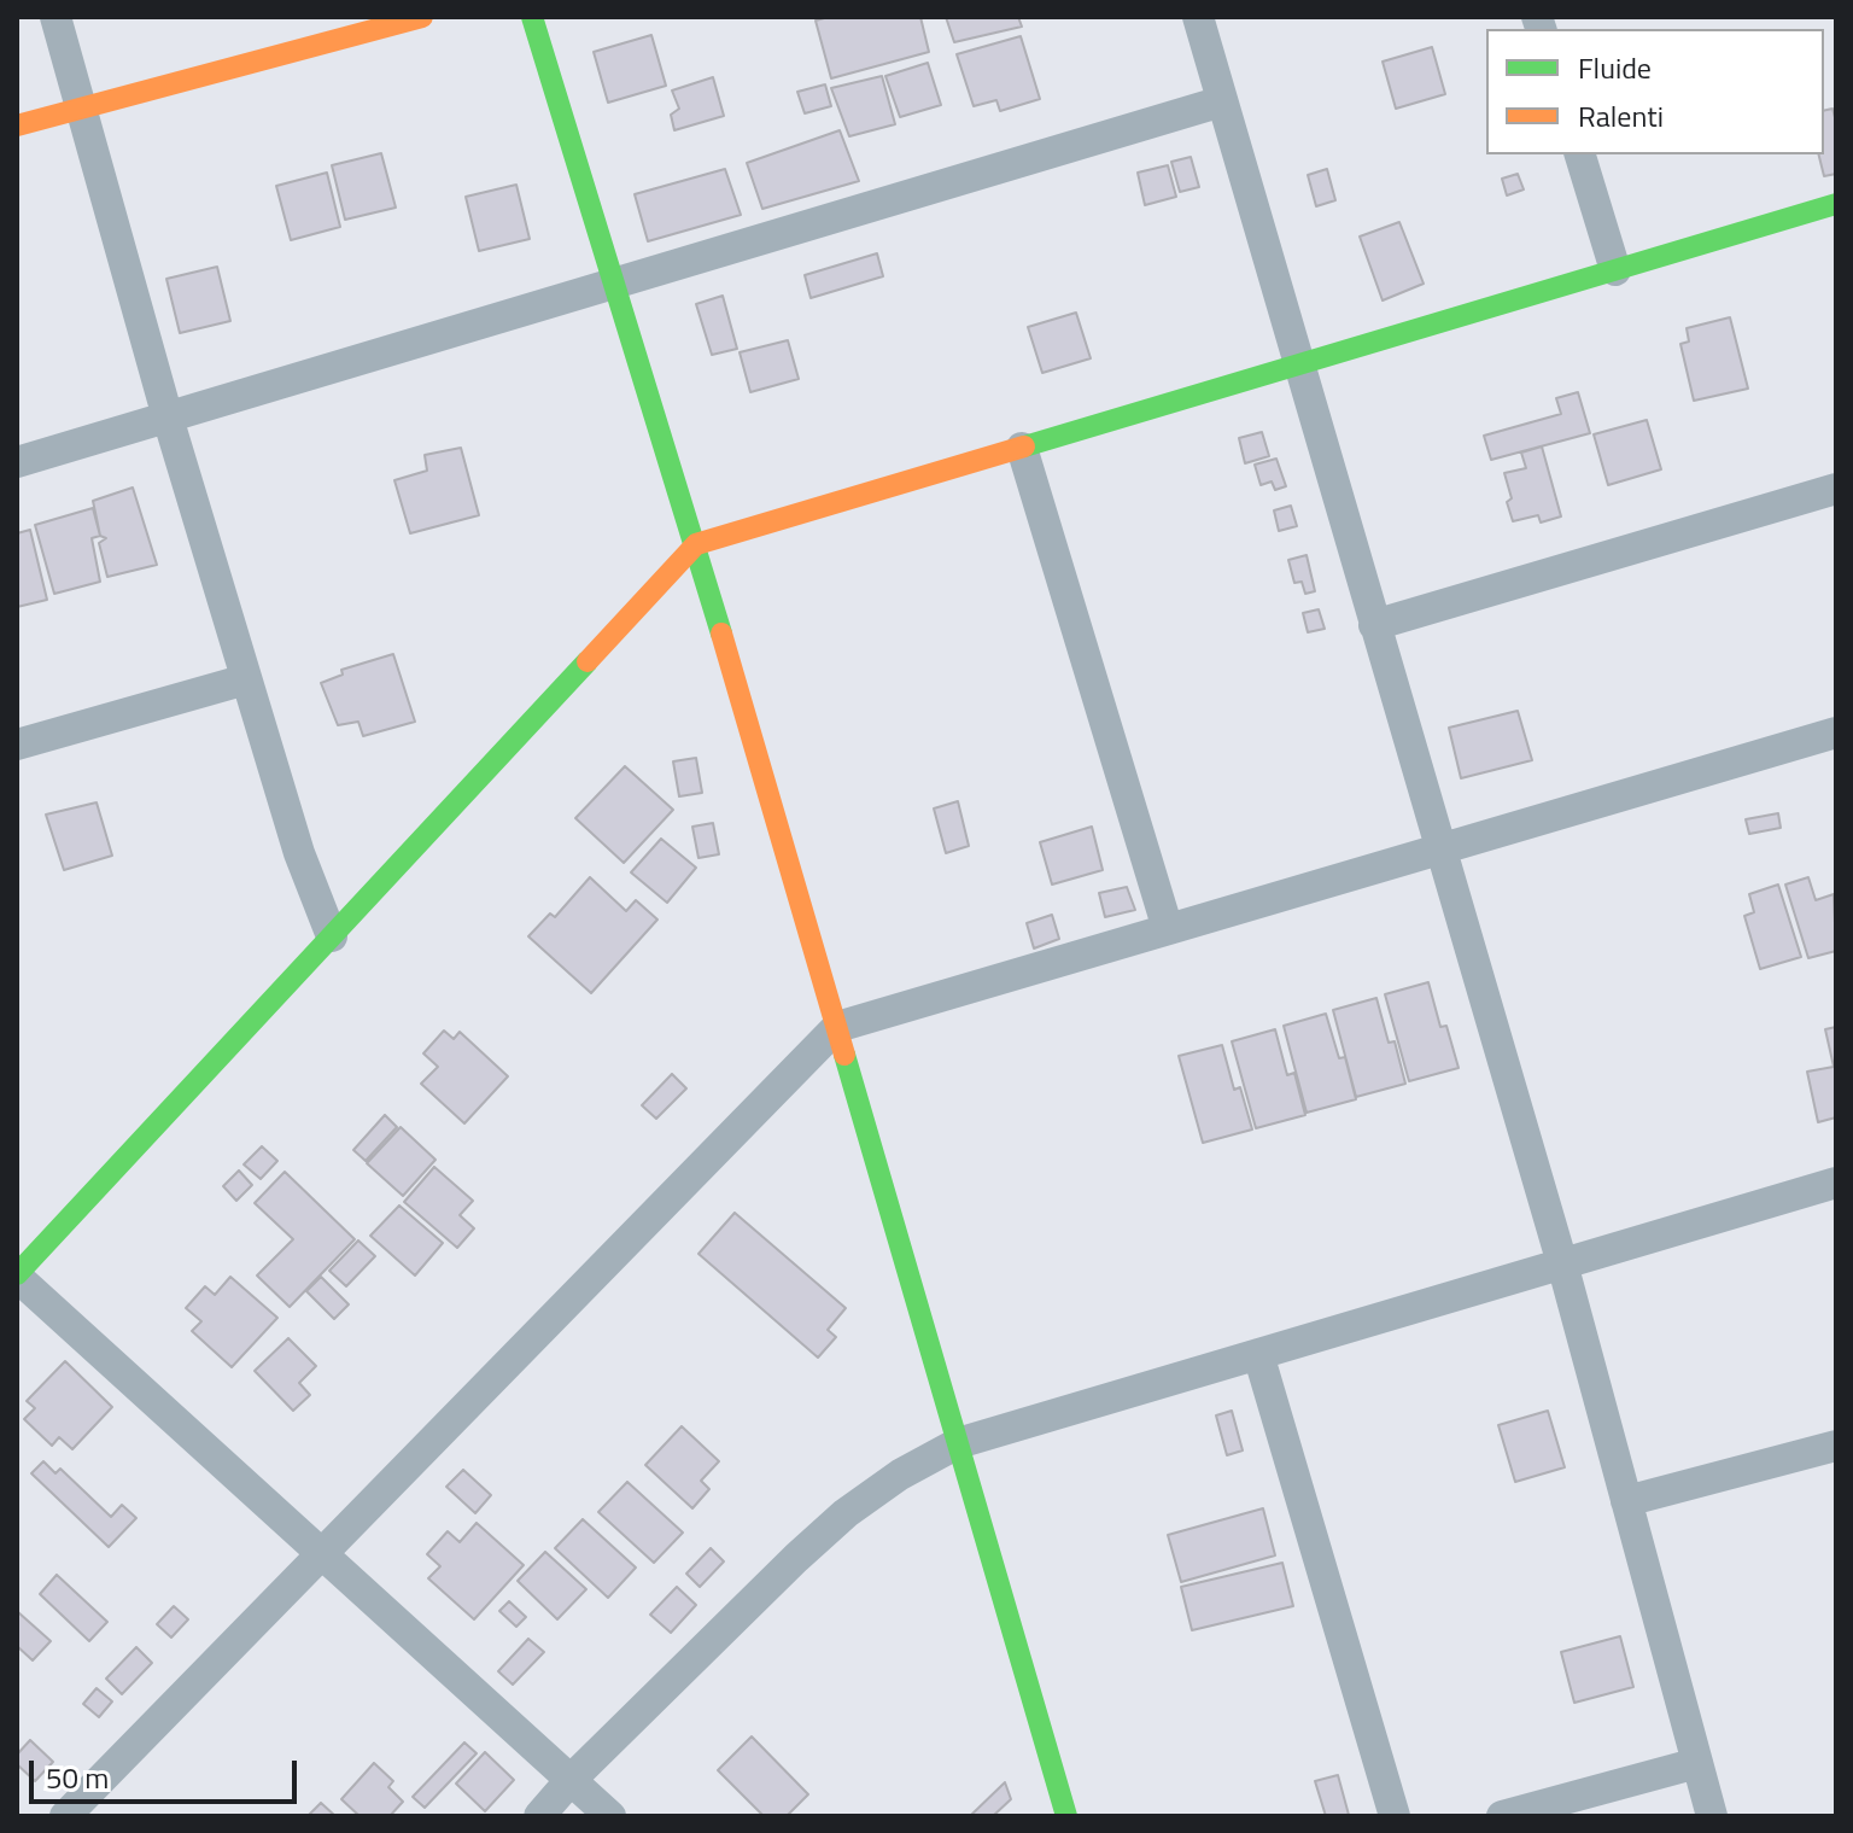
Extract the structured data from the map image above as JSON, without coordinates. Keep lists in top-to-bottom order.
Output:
{
  "legend": ["Fluide", "Ralenti"],
  "scale_bar": "50 m"
}
